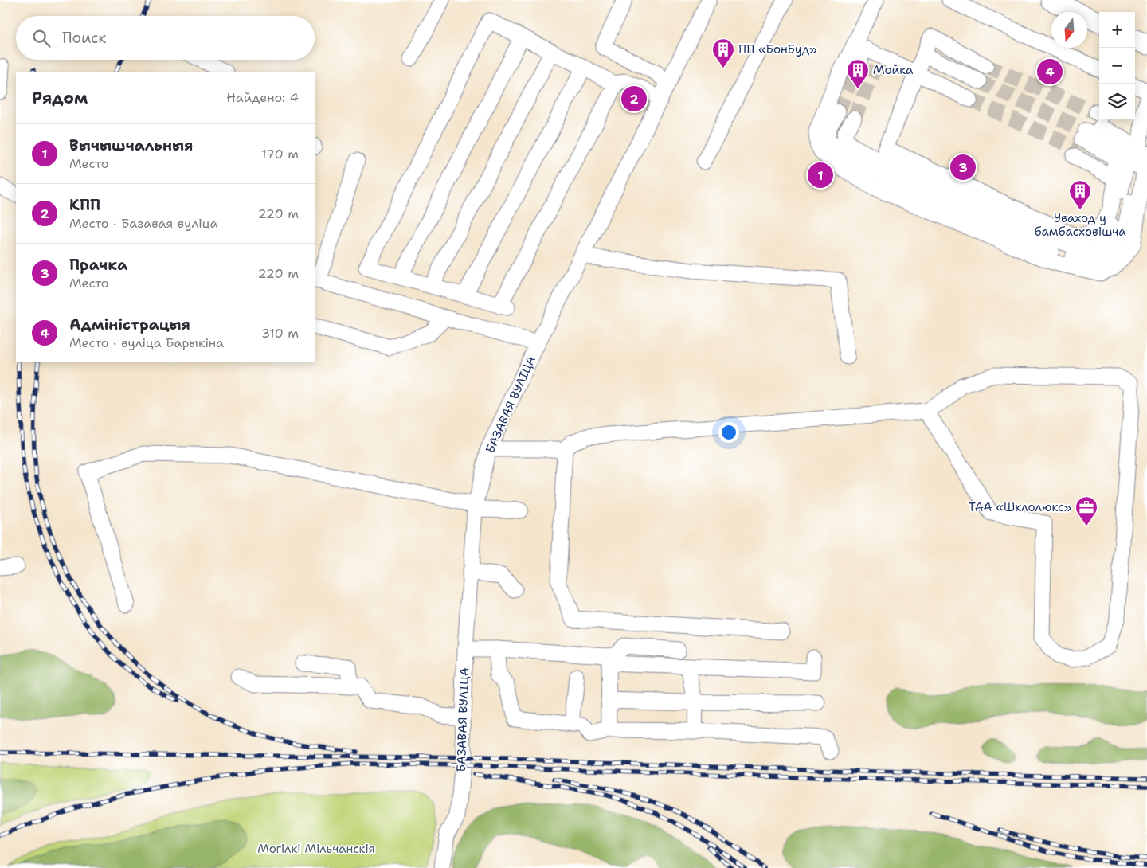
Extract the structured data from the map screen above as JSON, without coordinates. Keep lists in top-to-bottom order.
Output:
{
  "streets": {
    "street": ["БАЗАВАЯ ВУЛІЦА"]
  },
  "parks": ["Могілкі Мільчанскія"],
  "places": {
    "building": ["ПП «БонБуд»", "Мойка", "Уваход у бамбасховішча"],
    "office": ["ТАА «Шклолюкс»"]
  },
  "north": "bottom",
  "page": {
    "map_buttons": ["+", "−"],
    "search": "Поиск",
    "pins": [
      "4",
      "2",
      "3",
      "1"
    ],
    "heading": ["Рядом", "Найдено: 4"],
    "list": [
      {
        "mark": "1",
        "name": "Вычышчальныя",
        "note": "Место",
        "value": "170 m"
      },
      {
        "mark": "2",
        "name": "КПП",
        "note": "Место · Базавая вуліца",
        "value": "220 m"
      },
      {
        "mark": "3",
        "name": "Прачка",
        "note": "Место",
        "value": "220 m"
      },
      {
        "mark": "4",
        "name": "Адміністрацыя",
        "note": "Место · вуліца Барыкіна",
        "value": "310 m"
      }
    ]
  }
}
